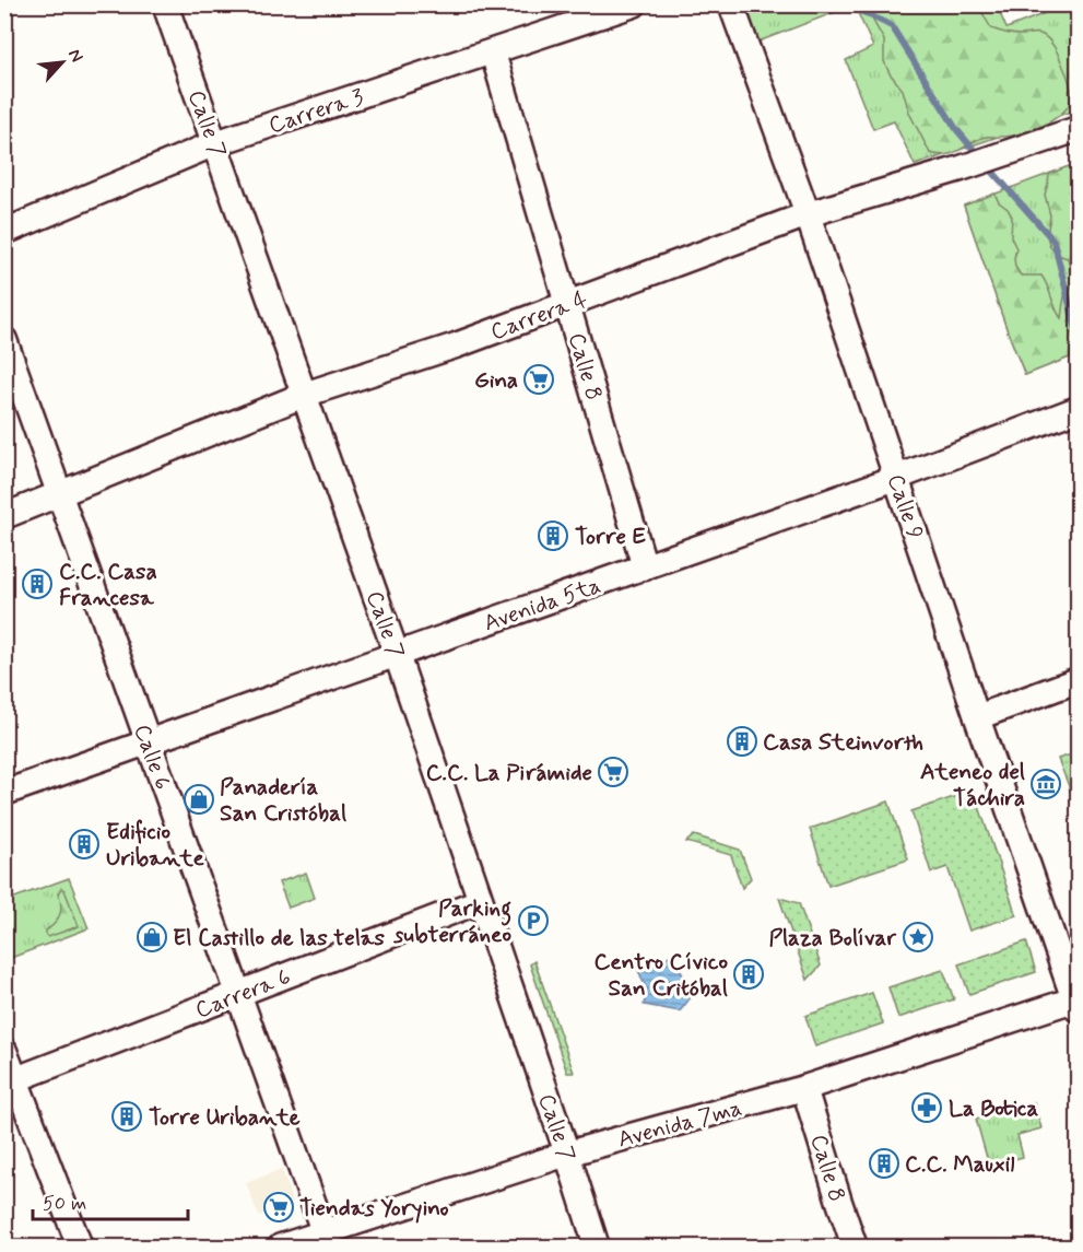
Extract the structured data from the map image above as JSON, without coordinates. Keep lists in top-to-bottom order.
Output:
{
  "streets": {
    "street": [
      "Carrera 3",
      "Calle 7",
      "Carrera 4",
      "Calle 8",
      "Calle 9",
      "Avenida 5ta",
      "Calle 6",
      "Carrera 6",
      "Avenida 7ma"
    ]
  },
  "crossings": [
    ["Carrera 3", "Calle 7"],
    ["Carrera 3", "Calle 8"],
    ["Calle 7", "Carrera 4"],
    ["Calle 7", "Avenida 5ta"],
    ["Calle 7", "Carrera 6"],
    ["Calle 7", "Avenida 7ma"],
    ["Carrera 4", "Calle 8"],
    ["Carrera 4", "Calle 9"],
    ["Carrera 4", "Calle 6"],
    ["Calle 8", "Avenida 5ta"],
    ["Calle 8", "Avenida 7ma"],
    ["Calle 9", "Avenida 5ta"],
    ["Calle 9", "Avenida 7ma"],
    ["Avenida 5ta", "Calle 6"],
    ["Calle 6", "Carrera 6"],
    ["Calle 6", "Avenida 7ma"]
  ],
  "places": {
    "supermarket": ["Gina", "C.C. La Pirámide", "Tiendas Yoryino"],
    "building": [
      "Torre E",
      "C.C. Casa Francesa",
      "Casa Steinvorth",
      "Edificio Uribante",
      "Centro Cívico San Critóbal",
      "Torre Uribante",
      "C.C. Mauxil"
    ],
    "museum": ["Ateneo del Táchira"],
    "shop": ["Panadería San Cristóbal", "El Castillo de las telas"],
    "parking": ["Parking subterráneo"],
    "place": ["Plaza Bolívar"],
    "pharmacy": ["La Botica"]
  },
  "scale_bar": "50 m",
  "north": "top right"
}
